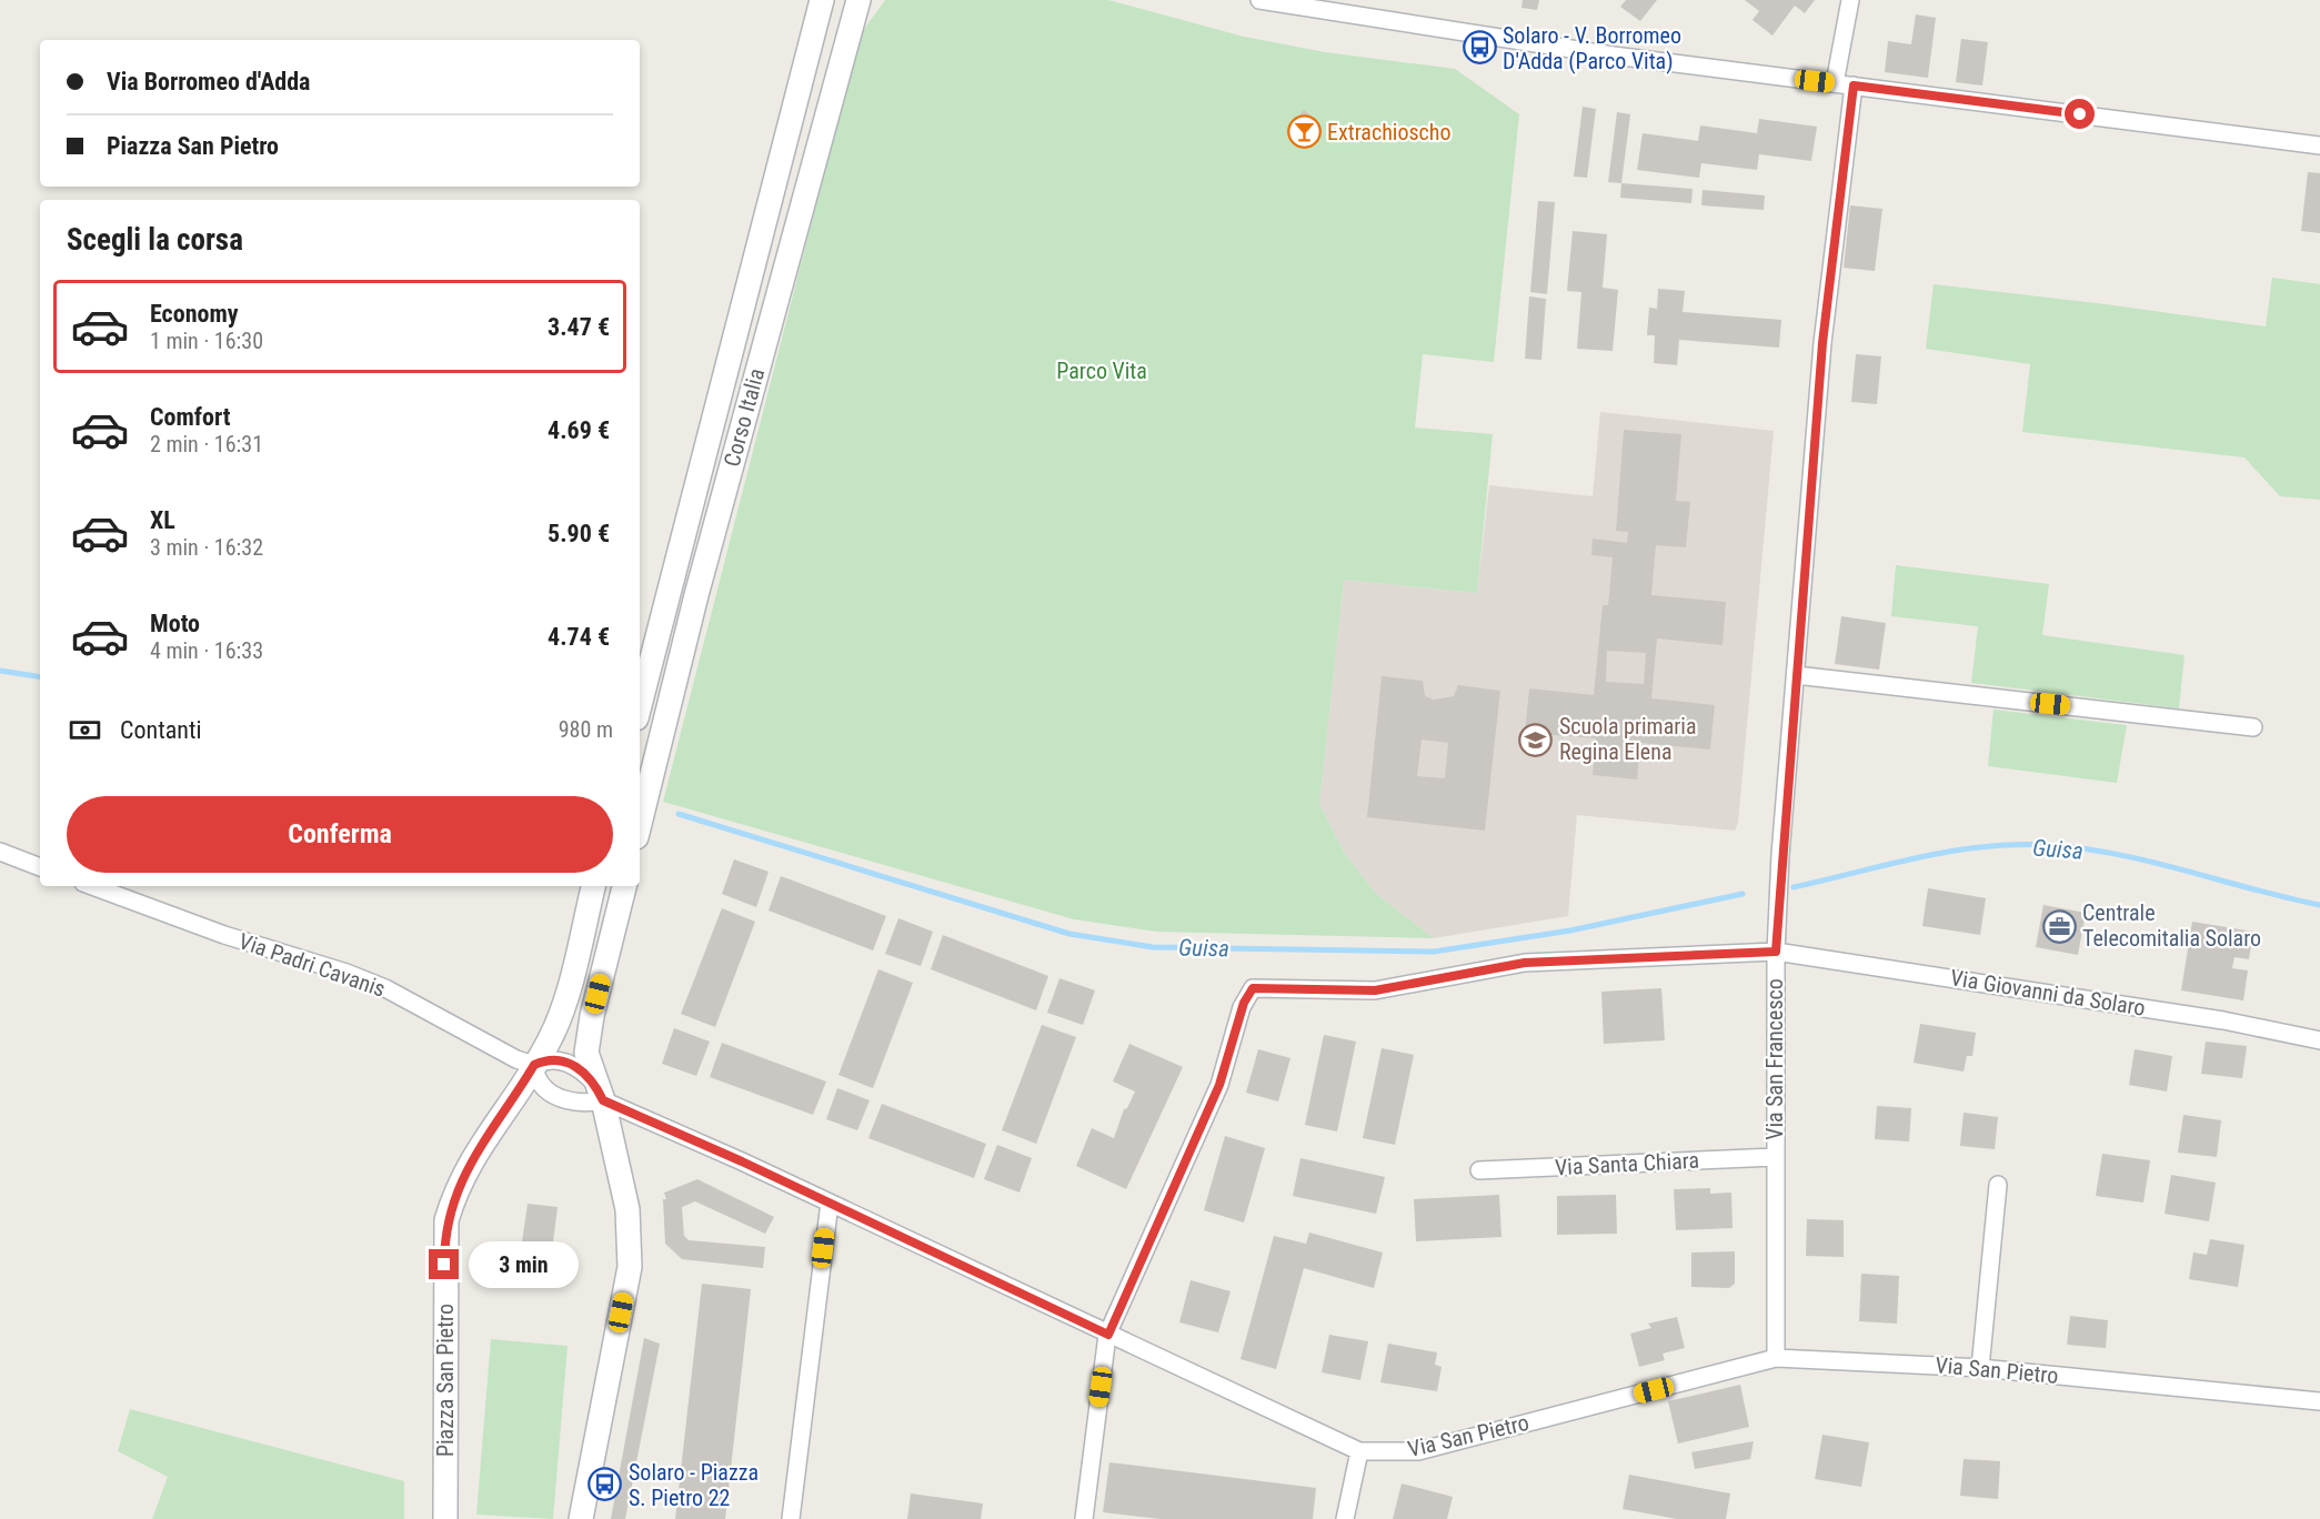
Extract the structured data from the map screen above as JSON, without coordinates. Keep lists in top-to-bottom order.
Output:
{
  "streets": {
    "street": [
      "Corso Italia",
      "Via Padri Cavanis",
      "Via Giovanni da Solaro",
      "Via San Francesco",
      "Via Santa Chiara",
      "Via San Pietro",
      "Piazza San Pietro"
    ]
  },
  "crossings": [
    ["Via Padri Cavanis", "Piazza San Pietro"],
    ["Via Giovanni da Solaro", "Via San Francesco"],
    ["Via Giovanni da Solaro", "Via San Pietro"],
    ["Via San Francesco", "Via Santa Chiara"],
    ["Via San Francesco", "Via San Pietro"]
  ],
  "water": ["Guisa"],
  "parks": ["Parco Vita"],
  "places": {
    "bus stop": ["Solaro - V. Borromeo D'Adda (Parco Vita)", "Solaro - Piazza S. Pietro 22"],
    "bar": ["Extrachioscho"],
    "school or university": ["Scuola primaria Regina Elena"],
    "office": ["Centrale Telecomitalia Solaro"]
  },
  "page": {
    "banner": ["Via Borromeo d'Adda", "Piazza San Pietro"],
    "heading": "Scegli la corsa",
    "list": [
      {
        "name": "Economy",
        "note": "1 min · 16:30",
        "value": "3.47 €"
      },
      {
        "name": "Comfort",
        "note": "2 min · 16:31",
        "value": "4.69 €"
      },
      {
        "name": "XL",
        "note": "3 min · 16:32",
        "value": "5.90 €"
      },
      {
        "name": "Moto",
        "note": "4 min · 16:33",
        "value": "4.74 €"
      }
    ],
    "pay": ["Contanti", "980 m"],
    "buttons": "Conferma",
    "bubble": "3 min"
  }
}
